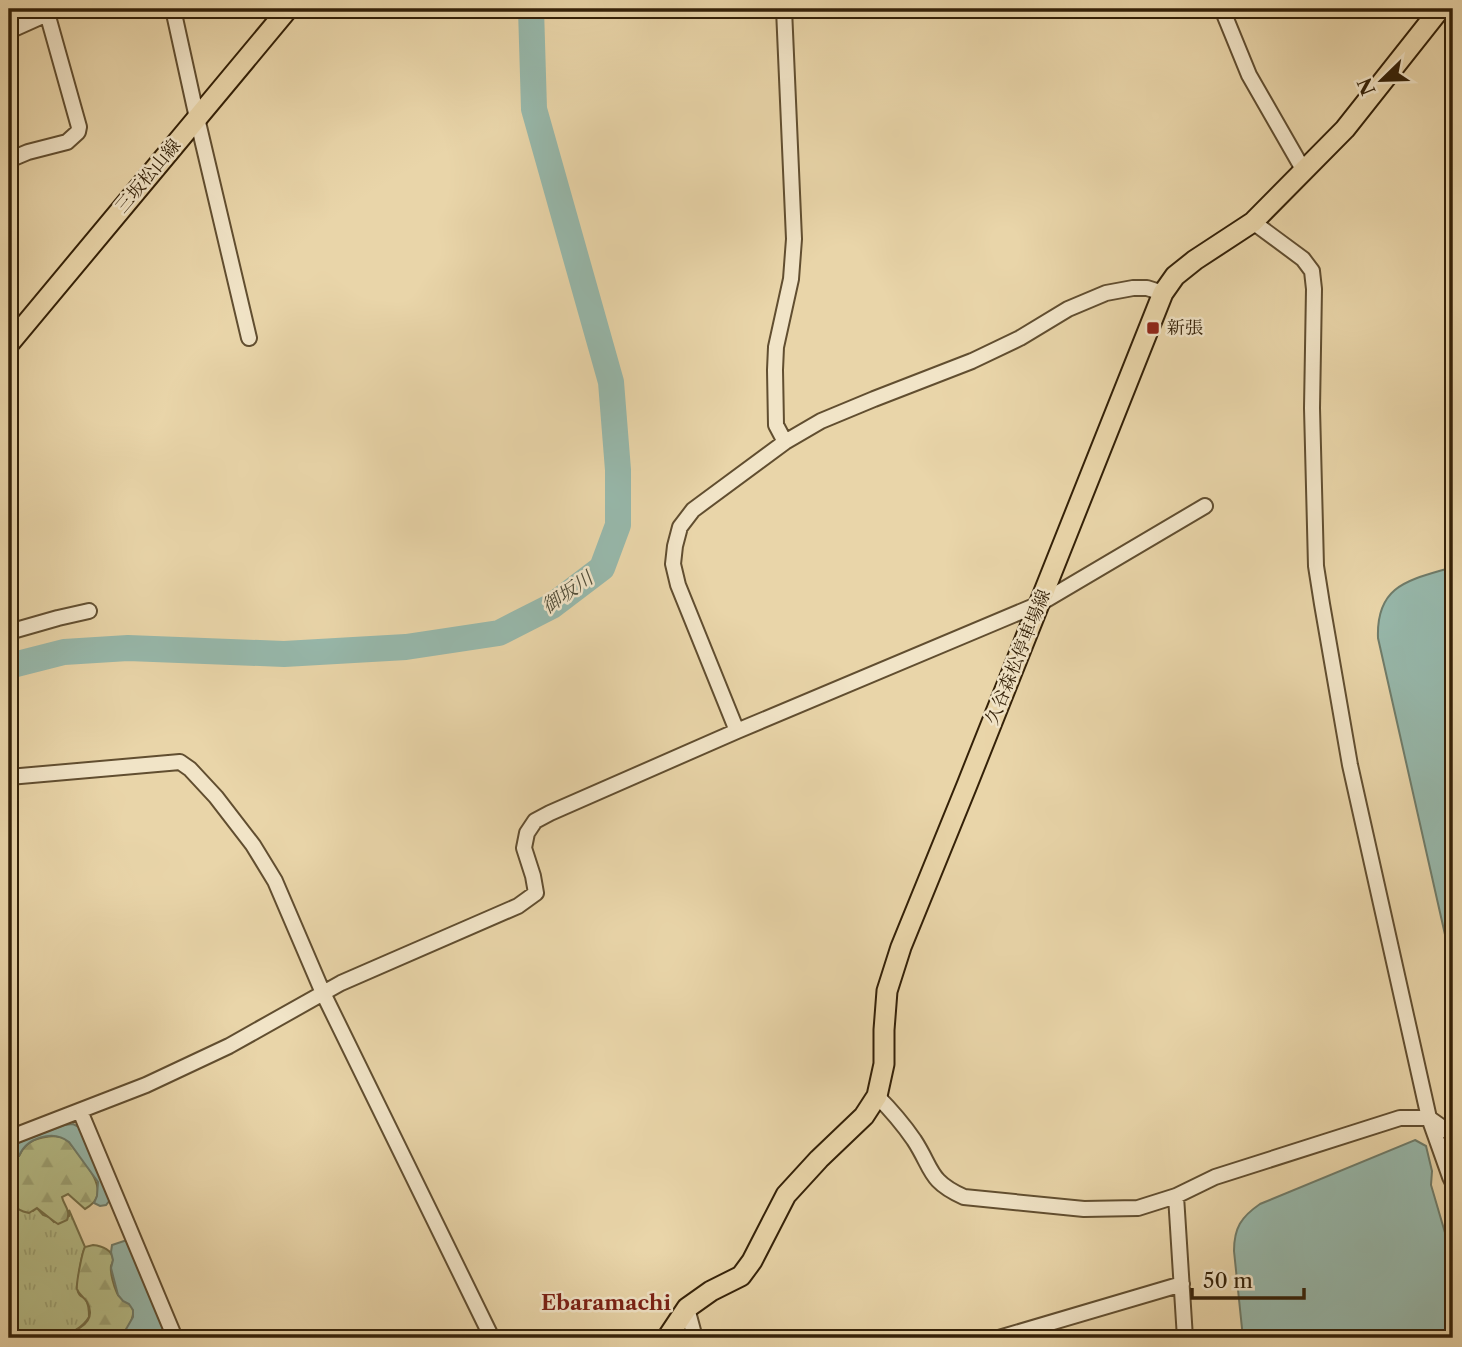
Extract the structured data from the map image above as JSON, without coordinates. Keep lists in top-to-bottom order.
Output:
{
  "streets": {
    "main road": ["三坂松山線", "久谷森松停車場線"]
  },
  "districts": ["Ebaramachi"],
  "water": ["御坂川"],
  "places": {
    "transit": ["新張"]
  },
  "scale_bar": "50 m",
  "north": "bottom left"
}
